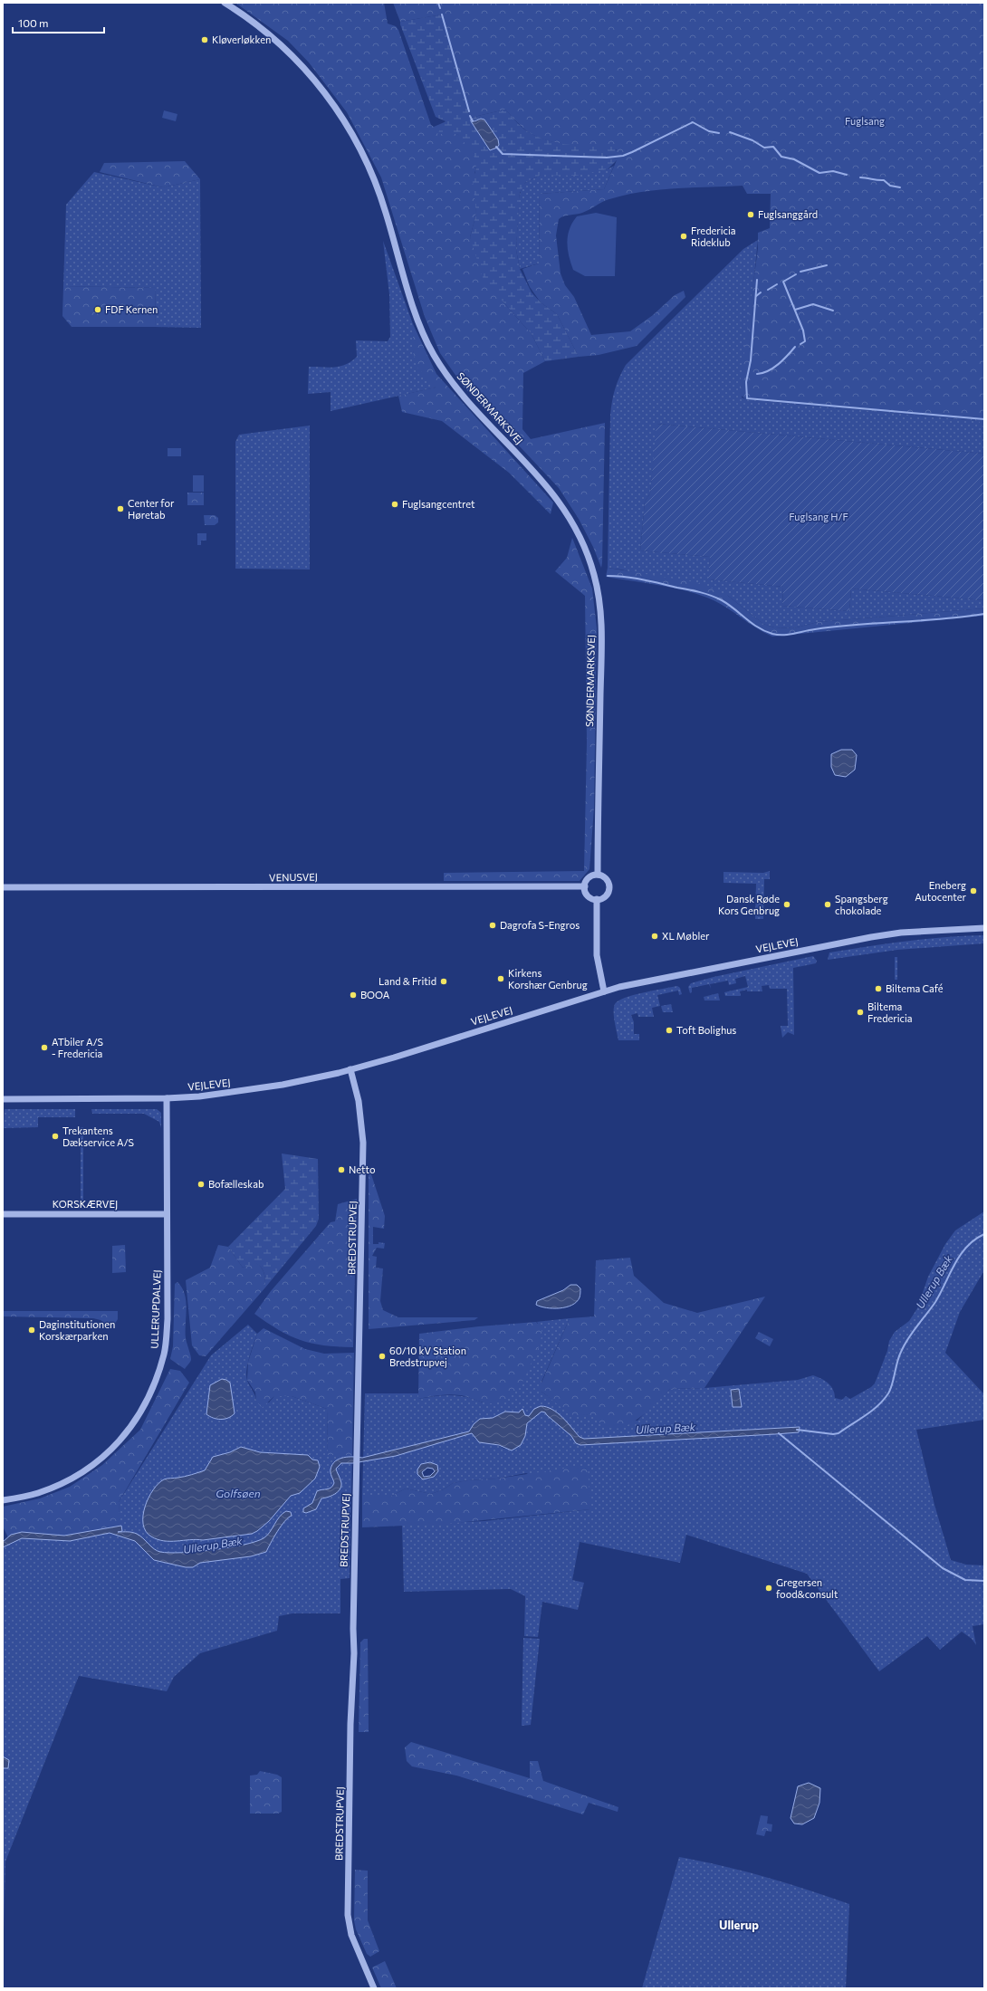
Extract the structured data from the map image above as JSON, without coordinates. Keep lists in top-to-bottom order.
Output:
{
  "streets": {
    "street": [
      "SØNDERMARKSVEJ",
      "VENUSVEJ",
      "VEJLEVEJ",
      "KORSKÆRVEJ",
      "BREDSTRUPVEJ",
      "ULLERUPDALVEJ"
    ]
  },
  "crossings": [
    ["SØNDERMARKSVEJ", "VENUSVEJ"],
    ["VEJLEVEJ", "BREDSTRUPVEJ"],
    ["VEJLEVEJ", "ULLERUPDALVEJ"],
    ["KORSKÆRVEJ", "ULLERUPDALVEJ"]
  ],
  "districts": ["Ullerup"],
  "water": ["Ullerup Bæk", "Golfsøen"],
  "parks": ["Fuglsang", "Fuglsang H/F"],
  "places": [
    "Kløverløkken",
    "Fuglsanggård",
    "Fredericia Rideklub",
    "FDF Kernen",
    "Fuglsangcentret",
    "Center for Høretab",
    "Eneberg Autocenter",
    "Dansk Røde Kors Genbrug",
    "Spangsberg chokolade",
    "Dagrofa S-Engros",
    "XL Møbler",
    "Kirkens Korshær Genbrug",
    "Land & Fritid",
    "Biltema Café",
    "BOOA",
    "Biltema Fredericia",
    "Toft Bolighus",
    "ATbiler A/S - Fredericia",
    "Trekantens Dækservice A/S",
    "Netto",
    "Bofælleskab",
    "Daginstitutionen Korskærparken",
    "60/10 kV Station Bredstrupvej",
    "Gregersen food&consult"
  ],
  "scale_bar": "100 m"
}
